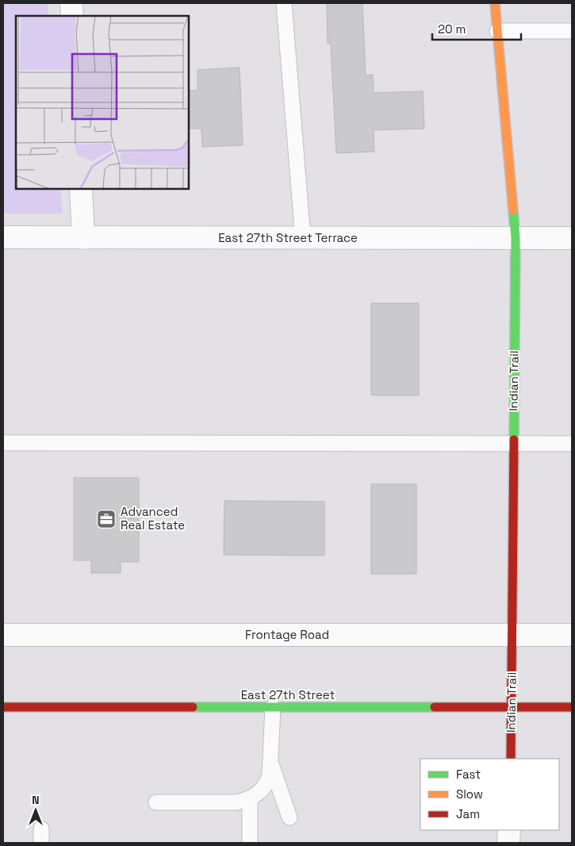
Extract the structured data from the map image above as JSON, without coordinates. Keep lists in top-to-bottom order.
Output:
{
  "streets": {
    "street": [
      "East 27th Street Terrace",
      "Indian Trail",
      "Frontage Road",
      "East 27th Street"
    ]
  },
  "crossings": [
    ["East 27th Street Terrace", "Indian Trail"],
    ["Indian Trail", "Frontage Road"],
    ["Indian Trail", "East 27th Street"]
  ],
  "places": {
    "office": ["Advanced Real Estate"]
  },
  "legend": ["Fast", "Slow", "Jam"],
  "scale_bar": "20 m",
  "north": "top"
}
